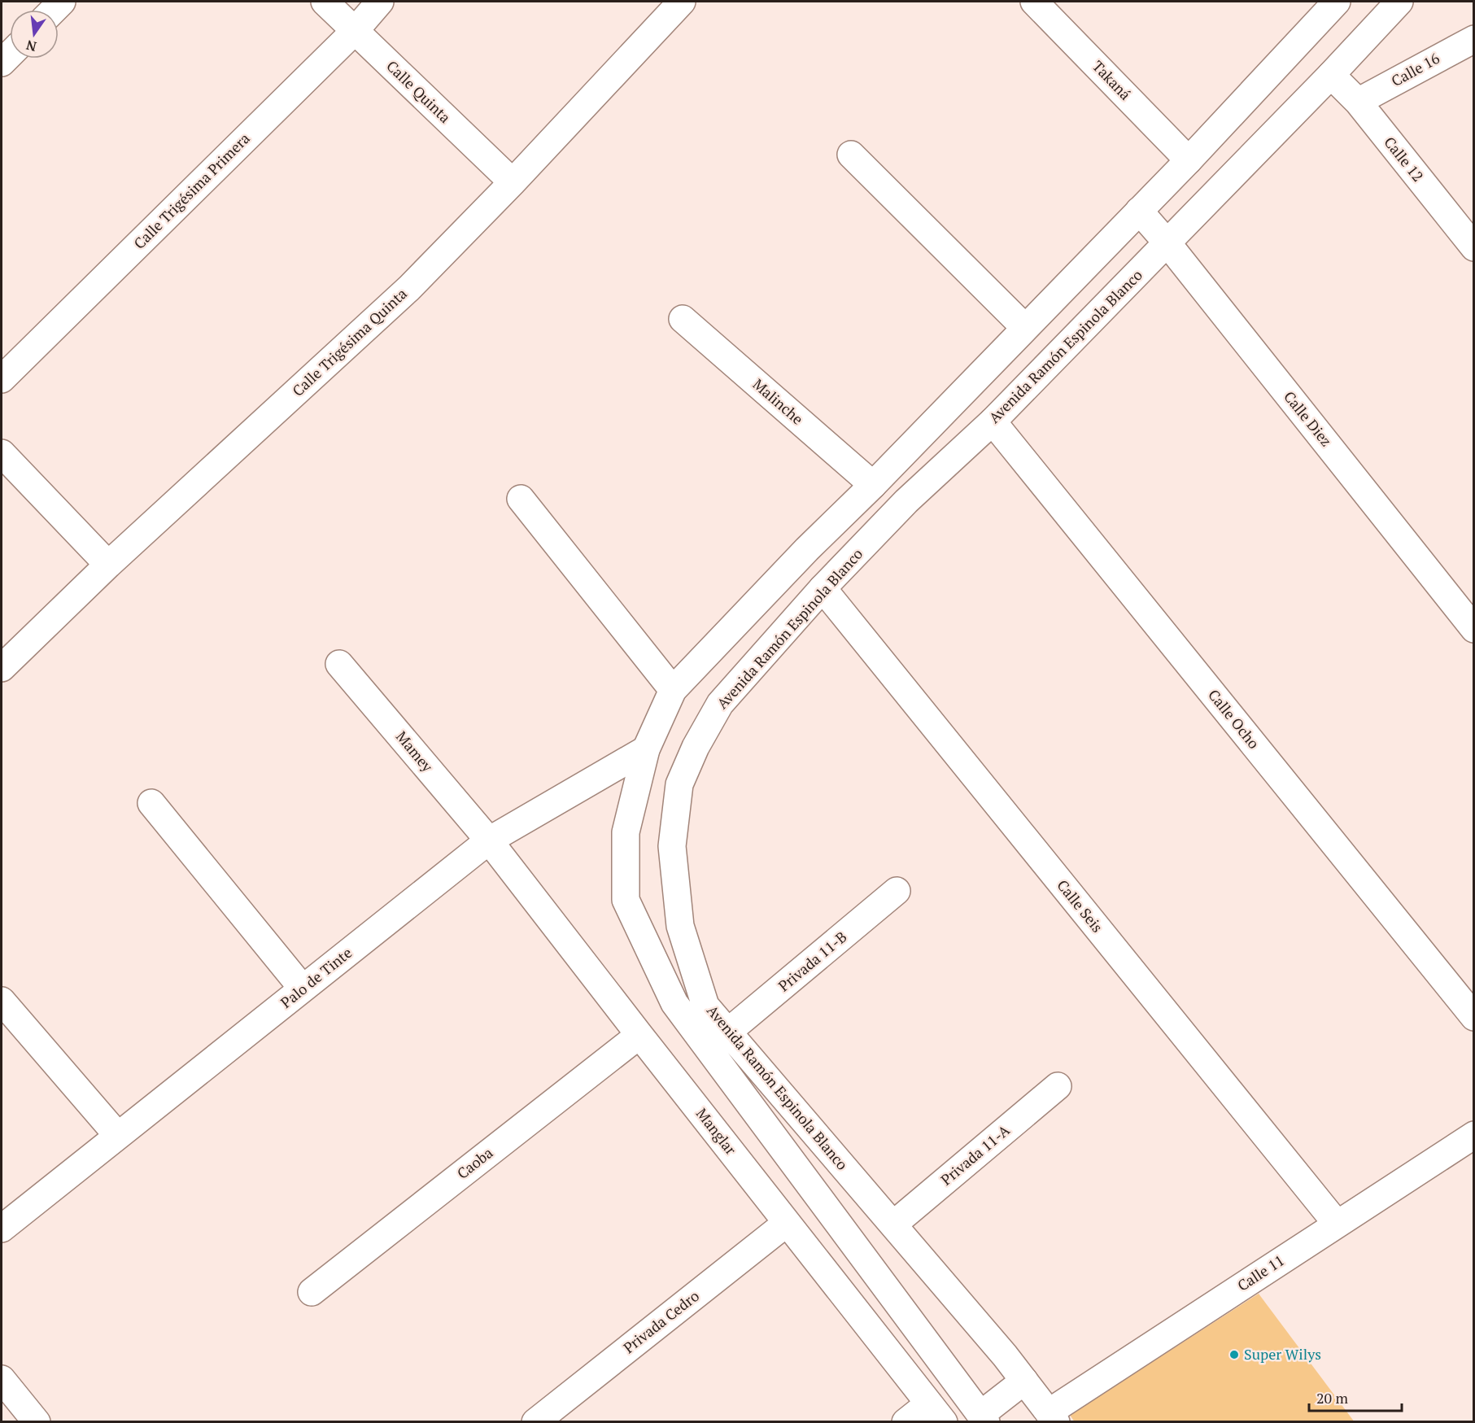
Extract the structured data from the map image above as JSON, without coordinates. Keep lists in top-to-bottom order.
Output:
{
  "streets": {
    "street": [
      "Calle 16",
      "Takaná",
      "Calle Quinta",
      "Calle 12",
      "Calle Trigésima Primera",
      "Calle Trigésima Quinta",
      "Avenida Ramón Espinola Blanco",
      "Malinche",
      "Calle Diez",
      "Calle Ocho",
      "Mamey",
      "Calle Seis",
      "Privada 11-B",
      "Palo de Tinte",
      "Manglar",
      "Privada 11-A",
      "Caoba",
      "Calle 11",
      "Privada Cedro"
    ]
  },
  "crossings": [
    ["Calle 16", "Calle 12"],
    ["Takaná", "Avenida Ramón Espinola Blanco"],
    ["Calle Quinta", "Calle Trigésima Primera"],
    ["Calle Quinta", "Calle Trigésima Quinta"],
    ["Calle 12", "Avenida Ramón Espinola Blanco"],
    ["Avenida Ramón Espinola Blanco", "Malinche"],
    ["Avenida Ramón Espinola Blanco", "Calle Diez"],
    ["Avenida Ramón Espinola Blanco", "Calle Ocho"],
    ["Avenida Ramón Espinola Blanco", "Calle Seis"],
    ["Avenida Ramón Espinola Blanco", "Privada 11-B"],
    ["Avenida Ramón Espinola Blanco", "Palo de Tinte"],
    ["Avenida Ramón Espinola Blanco", "Privada 11-A"],
    ["Avenida Ramón Espinola Blanco", "Calle 11"],
    ["Mamey", "Palo de Tinte"],
    ["Mamey", "Manglar"],
    ["Calle Seis", "Calle 11"],
    ["Palo de Tinte", "Manglar"],
    ["Manglar", "Caoba"],
    ["Manglar", "Privada Cedro"]
  ],
  "places": ["Super Wilys"],
  "scale_bar": "20 m",
  "north": "bottom"
}
